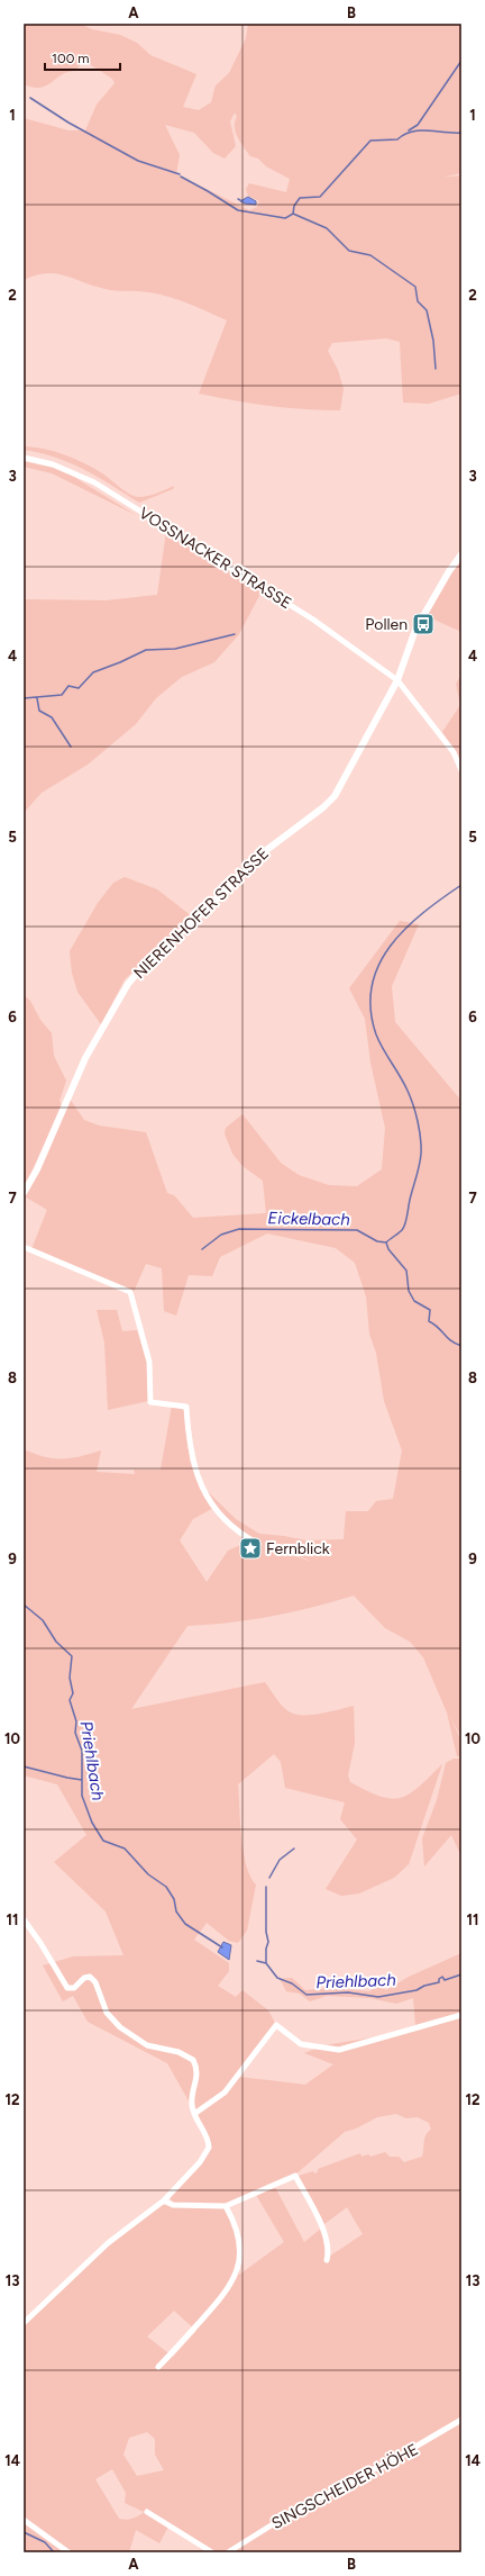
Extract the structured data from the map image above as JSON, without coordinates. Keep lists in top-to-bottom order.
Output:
{
  "streets": {
    "street": ["VOSSNACKER STRASSE", "NIERENHOFER STRASSE", "SINGSCHEIDER HÖHE"]
  },
  "crossings": [
    ["VOSSNACKER STRASSE", "NIERENHOFER STRASSE"]
  ],
  "water": ["Eickelbach", "Priehlbach"],
  "places": {
    "bus stop": ["Pollen"],
    "place": ["Fernblick"]
  },
  "scale_bar": "100 m",
  "grid": {
    "columns": ["A", "B"],
    "rows": [
      "1",
      "2",
      "3",
      "4",
      "5",
      "6",
      "7",
      "8",
      "9",
      "10",
      "11",
      "12",
      "13",
      "14"
    ]
  }
}
